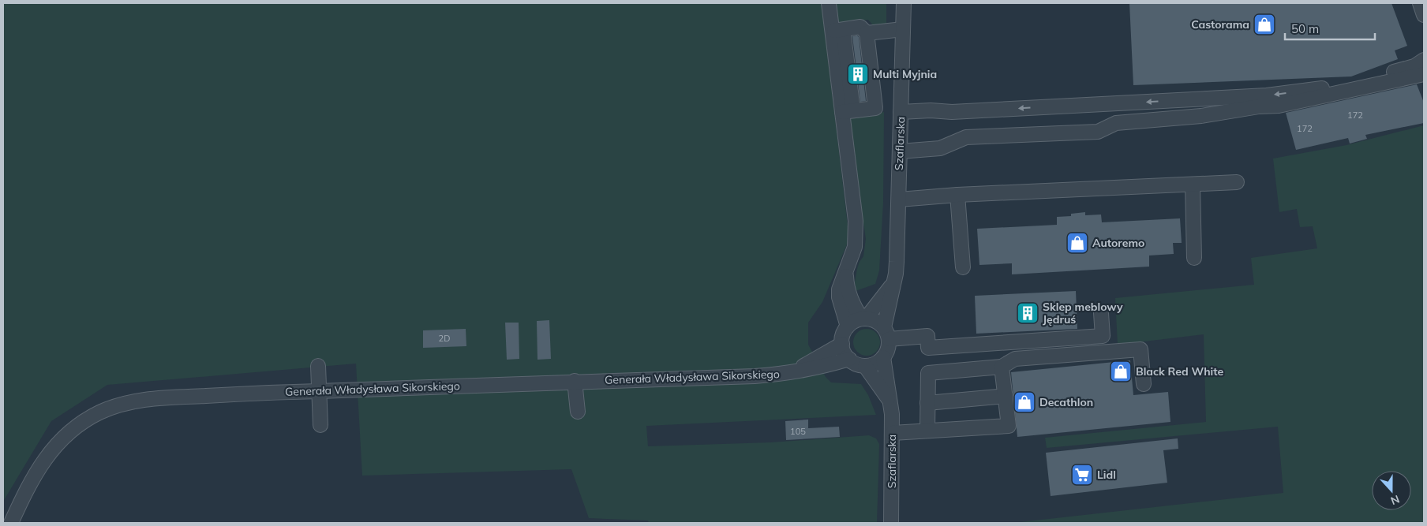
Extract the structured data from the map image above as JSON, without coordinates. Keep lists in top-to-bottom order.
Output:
{
  "streets": {
    "street": ["Szaflarska", "Generała Władysława Sikorskiego"]
  },
  "crossings": [
    ["Szaflarska", "Generała Władysława Sikorskiego"]
  ],
  "places": {
    "shop": [
      "Castorama",
      "Autoremo",
      "Black Red White",
      "Decathlon"
    ],
    "building": ["Multi Myjnia", "Sklep meblowy Jędruś"],
    "supermarket": ["Lidl"]
  },
  "house_numbers": [
    "172",
    "172",
    "2D",
    "105"
  ],
  "scale_bar": "50 m",
  "north": "bottom"
}
